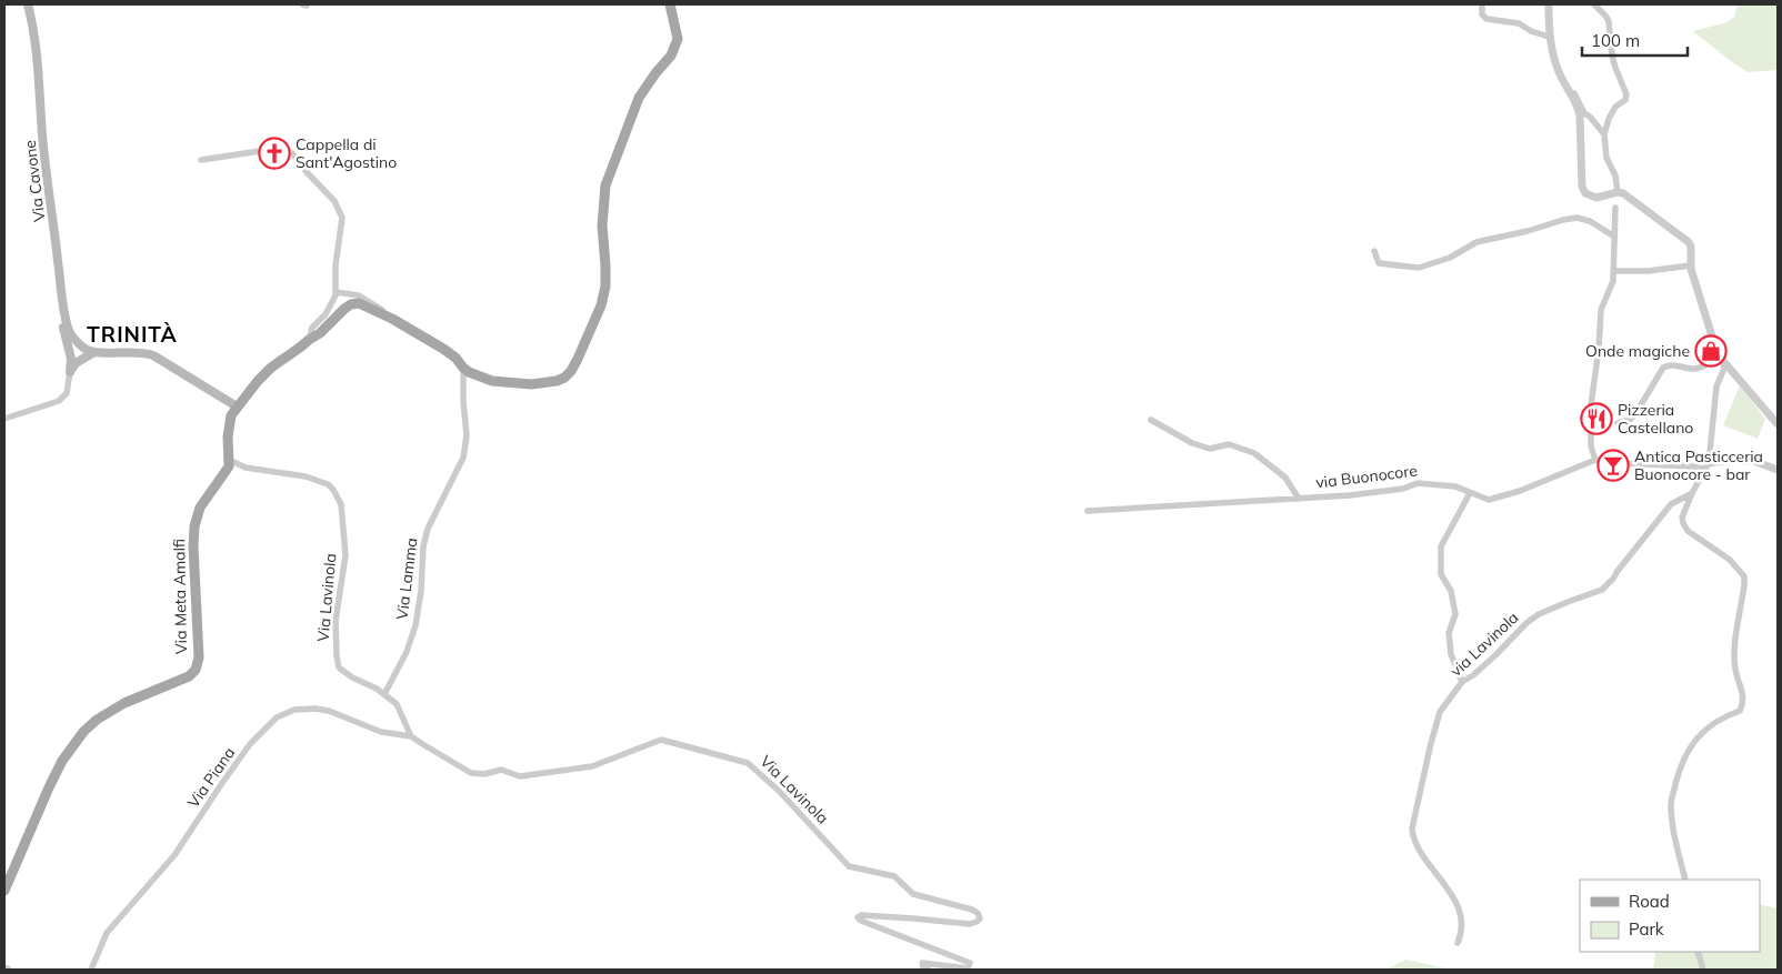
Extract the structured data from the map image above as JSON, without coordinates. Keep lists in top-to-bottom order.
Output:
{
  "streets": {
    "main road": ["Via Cavone", "Via Meta Amalfi"],
    "street": [
      "via Buonocore",
      "Via Lamma",
      "Via Lavinola",
      "via Lavinola",
      "Via Piana"
    ]
  },
  "crossings": [
    ["Via Lamma", "Via Meta Amalfi"],
    ["Via Lamma", "Via Lavinola"],
    ["Via Meta Amalfi", "Via Lavinola"],
    ["Via Lavinola", "Via Piana"]
  ],
  "districts": ["TRINITÀ"],
  "places": {
    "church": ["Cappella di Sant'Agostino"],
    "shop": ["Onde magiche"],
    "restaurant": ["Pizzeria Castellano"],
    "bar": ["Antica Pasticceria Buonocore - bar"]
  },
  "legend": ["Road", "Park"],
  "scale_bar": "100 m"
}
